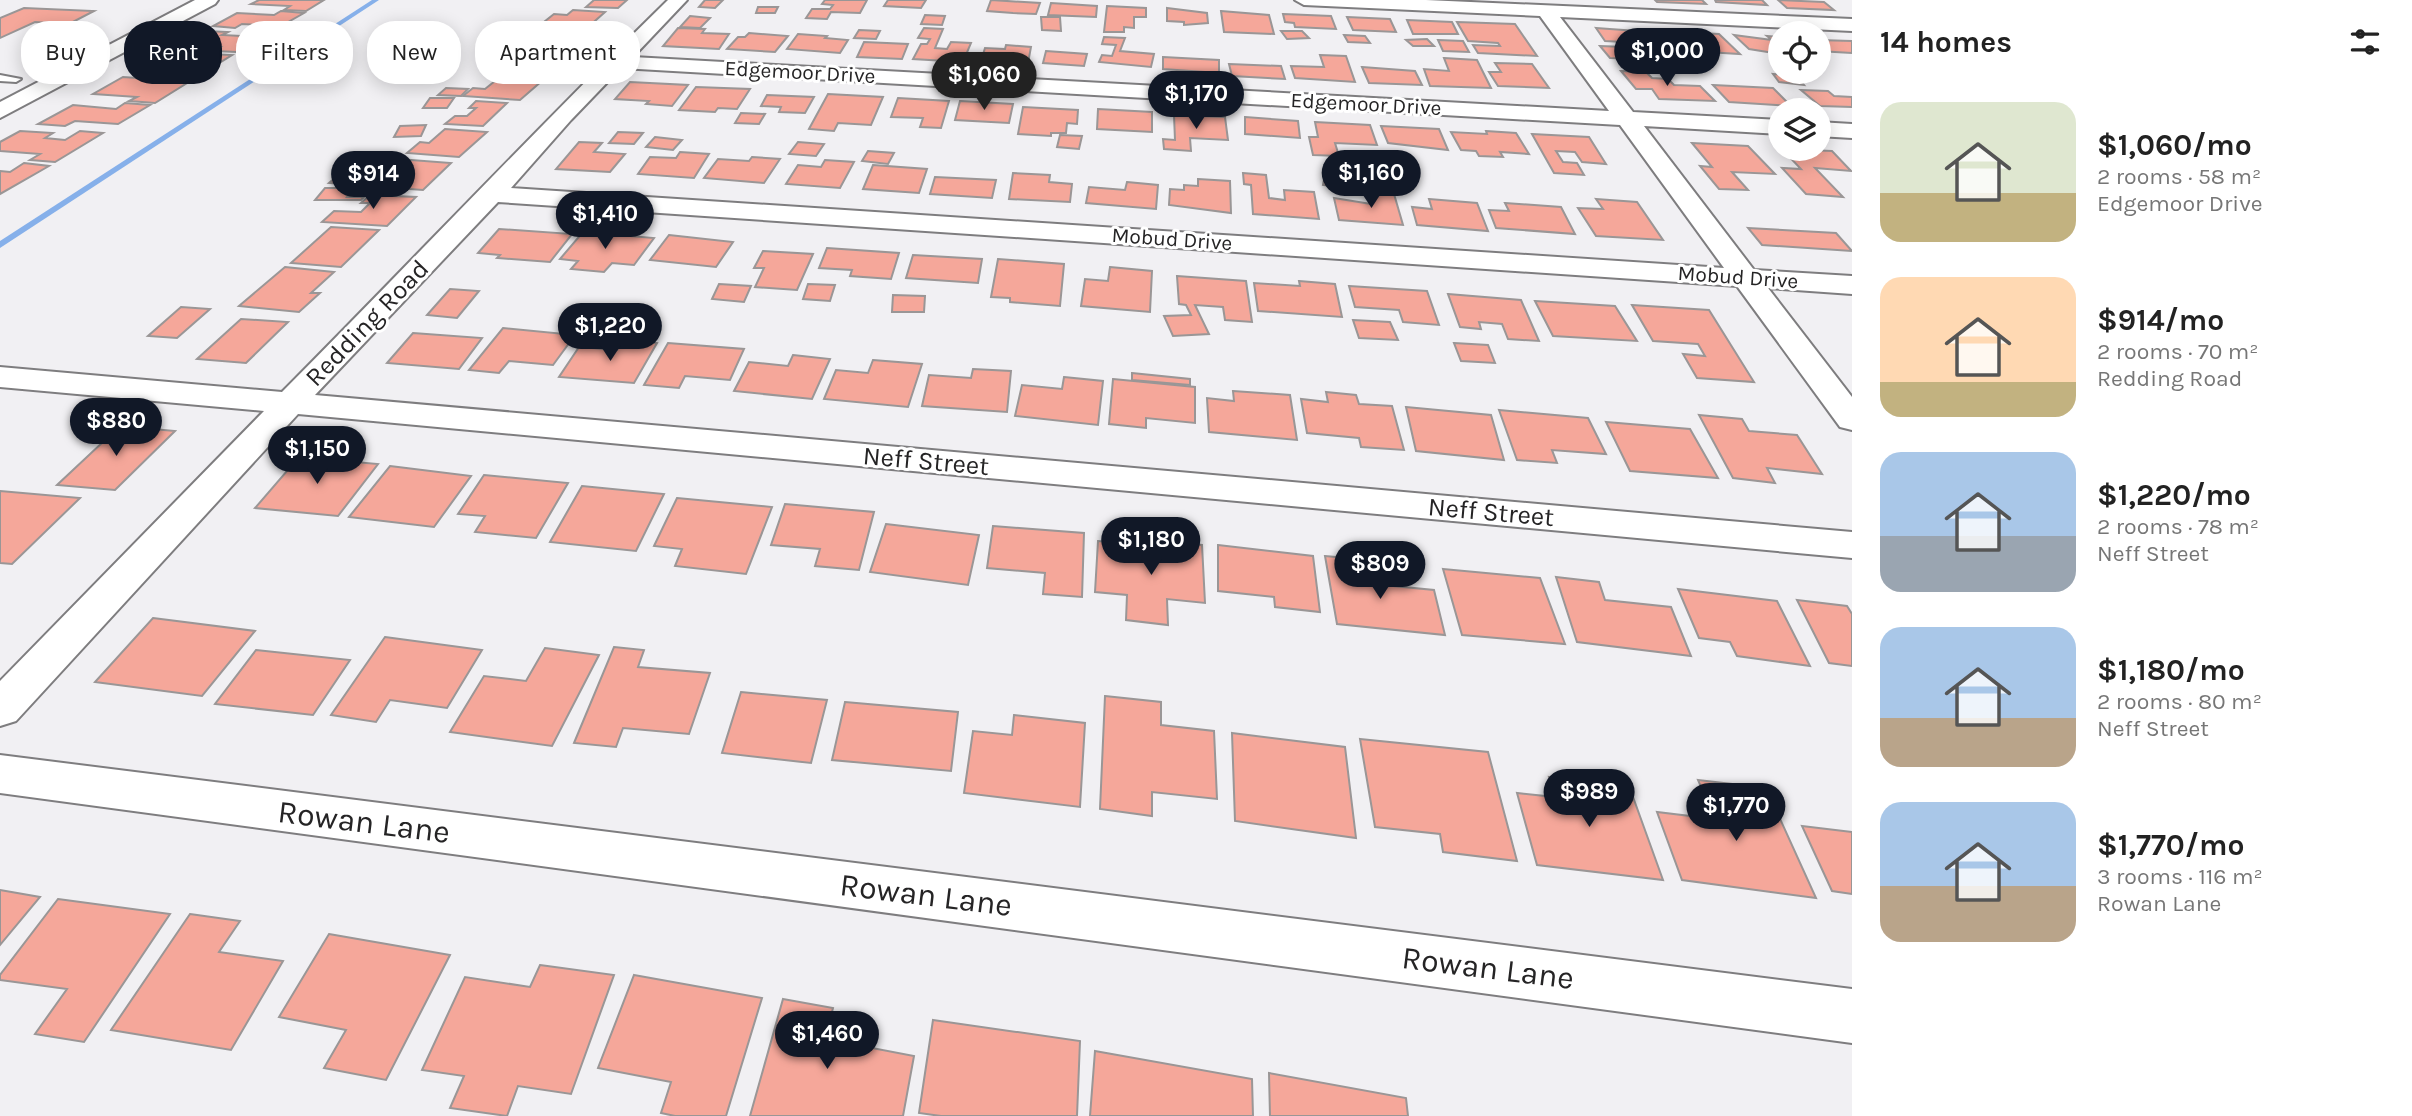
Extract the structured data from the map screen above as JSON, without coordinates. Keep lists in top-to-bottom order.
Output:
{
  "streets": {
    "street": [
      "Edgemoor Drive",
      "Mobud Drive",
      "Redding Road",
      "Neff Street",
      "Rowan Lane"
    ]
  },
  "crossings": [
    ["Mobud Drive", "Redding Road"],
    ["Redding Road", "Neff Street"]
  ],
  "page": {
    "heading": "14 homes",
    "chip": [
      "Buy",
      "Rent",
      "Filters",
      "New",
      "Apartment"
    ],
    "price": [
      "$1,000",
      "$1,060",
      "$1,170",
      "$1,160",
      "$914",
      "$1,410",
      "$1,220",
      "$880",
      "$1,150",
      "$1,180",
      "$809",
      "$989",
      "$1,770",
      "$1,460"
    ],
    "list": [
      {
        "name": "$1,060/mo",
        "note": "2 rooms · 58 m² · Edgemoor Drive"
      },
      {
        "name": "$914/mo",
        "note": "2 rooms · 70 m² · Redding Road"
      },
      {
        "name": "$1,220/mo",
        "note": "2 rooms · 78 m² · Neff Street"
      },
      {
        "name": "$1,180/mo",
        "note": "2 rooms · 80 m² · Neff Street"
      },
      {
        "name": "$1,770/mo",
        "note": "3 rooms · 116 m² · Rowan Lane"
      }
    ]
  }
}
